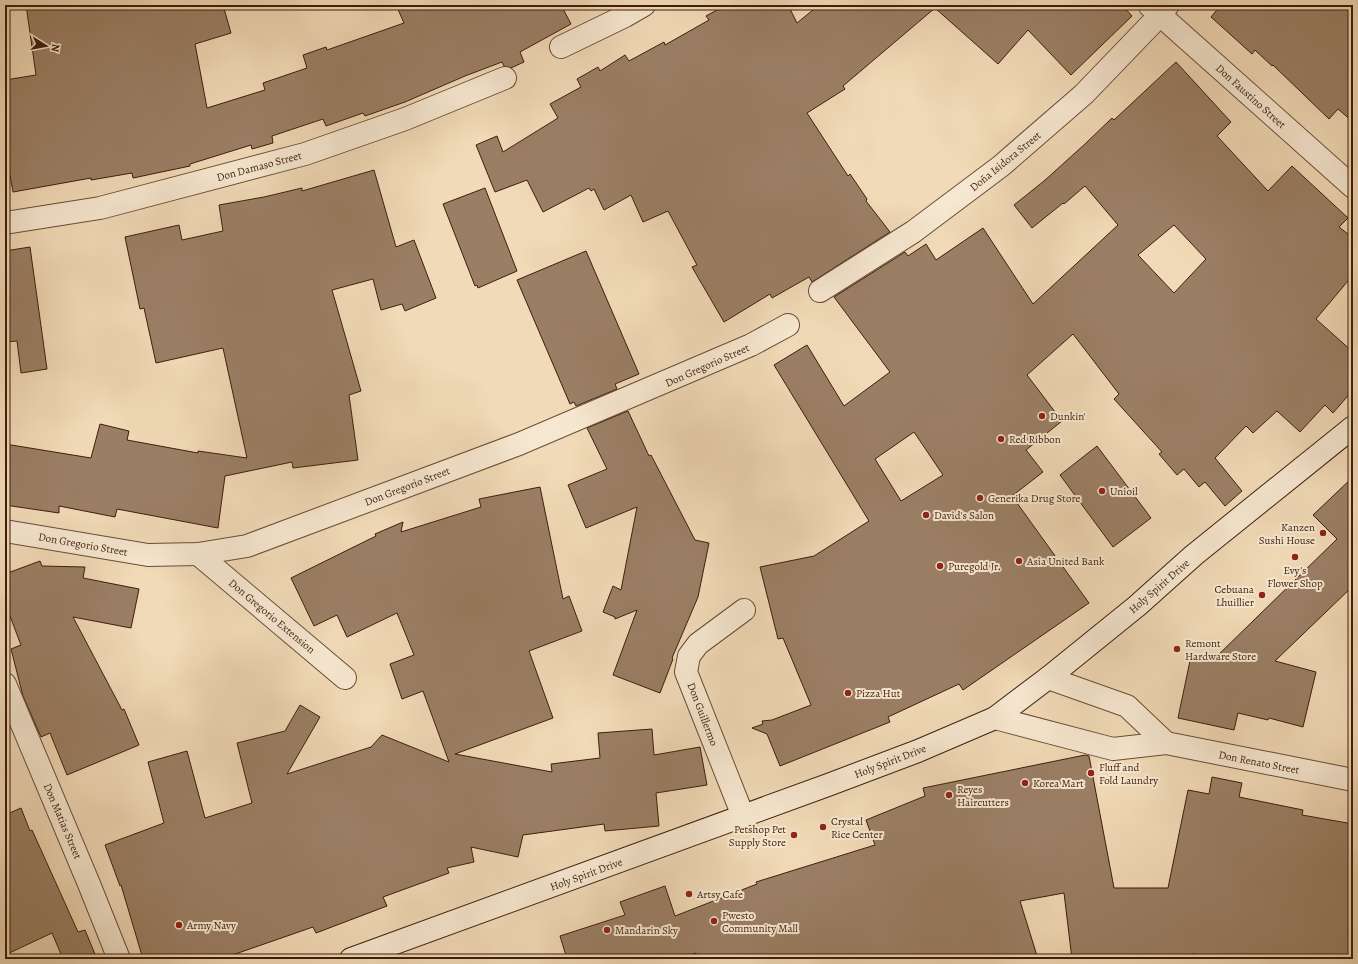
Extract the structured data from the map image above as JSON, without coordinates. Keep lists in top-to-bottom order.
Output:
{
  "streets": {
    "street": [
      "Don Faustino Street",
      "Doña Isidora Street",
      "Don Damaso Street",
      "Don Gregorio Street",
      "Holy Spirit Drive",
      "Don Gregorio Extension",
      "Don Guillermo",
      "Don Renato Street",
      "Don Matias Street"
    ]
  },
  "crossings": [
    ["Don Faustino Street", "Doña Isidora Street"],
    ["Don Gregorio Street", "Don Gregorio Extension"],
    ["Holy Spirit Drive", "Don Guillermo"],
    ["Holy Spirit Drive", "Don Renato Street"]
  ],
  "places": [
    "Dunkin'",
    "Red Ribbon",
    "Unioil",
    "Generika Drug Store",
    "David's Salon",
    "Kanzen Sushi House",
    "Evy's Flower Shop",
    "Asia United Bank",
    "Puregold Jr.",
    "Cebuana Lhuillier",
    "Remont Hardware Store",
    "Pizza Hut",
    "Fluff and Fold Laundry",
    "Korea Mart",
    "Reyes Haircutters",
    "Crystal Rice Center",
    "Petshop Pet Supply Store",
    "Artsy Cafe",
    "Pwesto Community Mall",
    "Army Navy",
    "Mandarin Sky"
  ],
  "north": "right"
}
